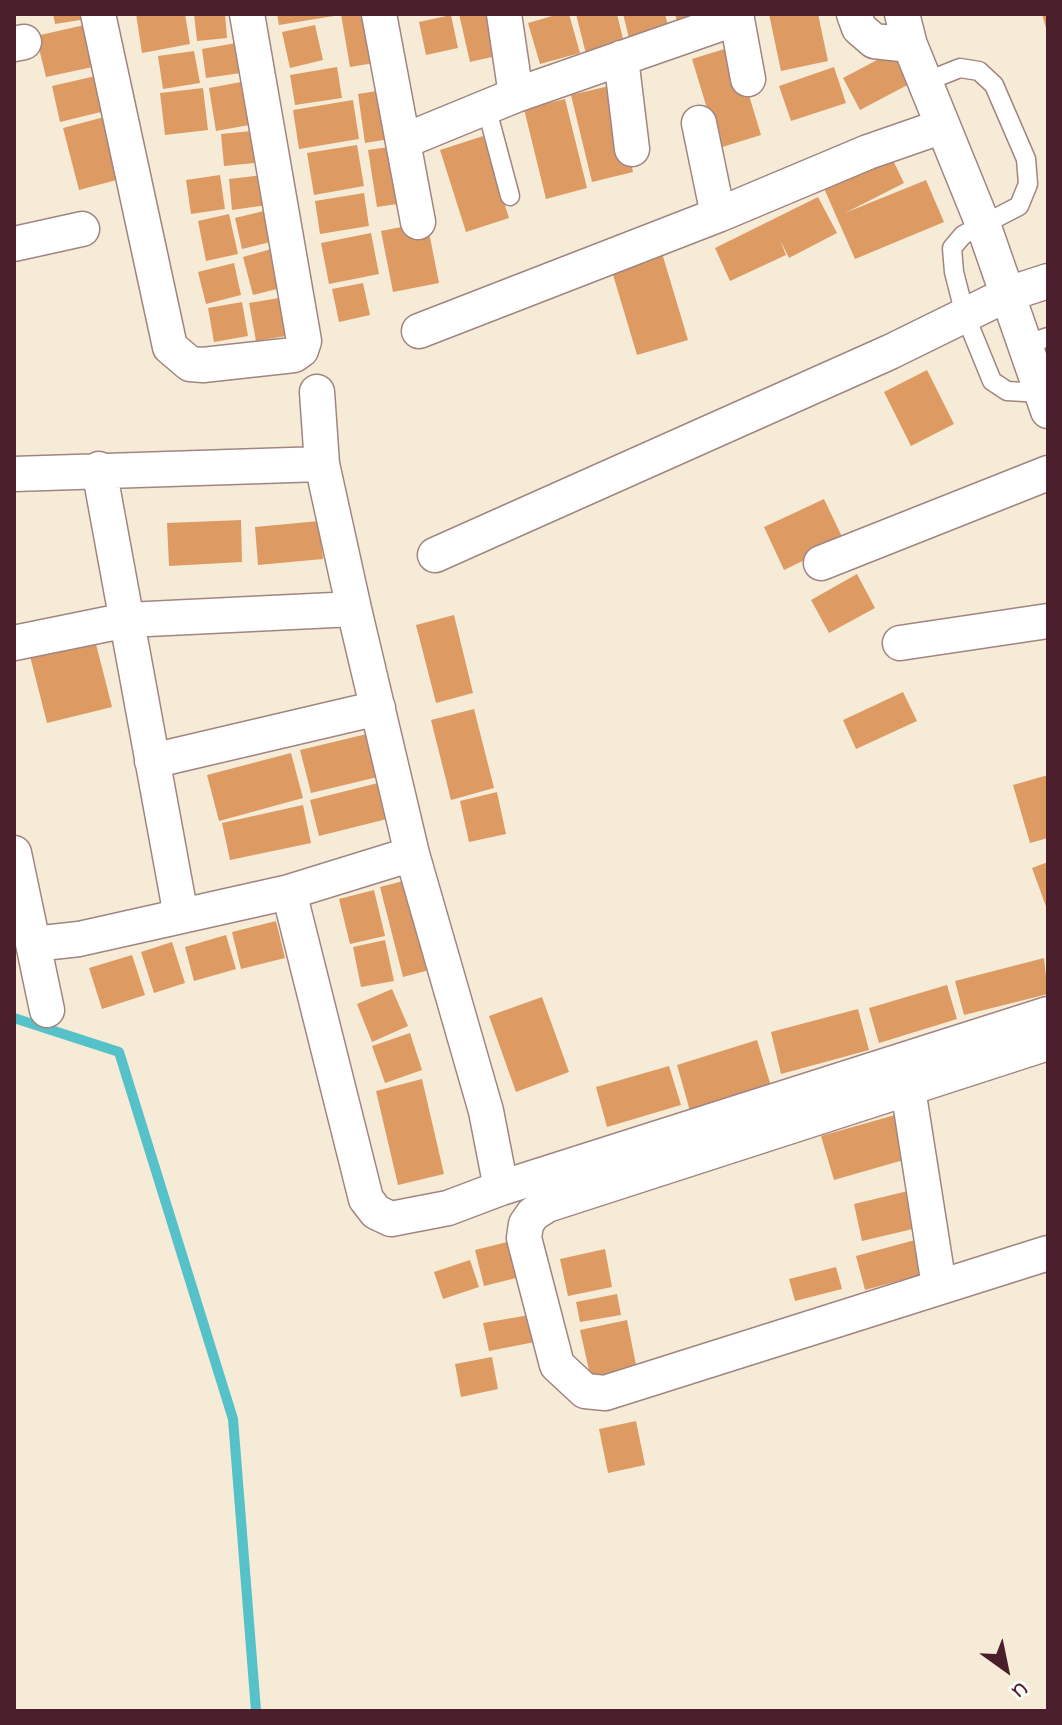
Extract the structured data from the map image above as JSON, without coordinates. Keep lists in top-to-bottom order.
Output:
{
  "north": "bottom right"
}
